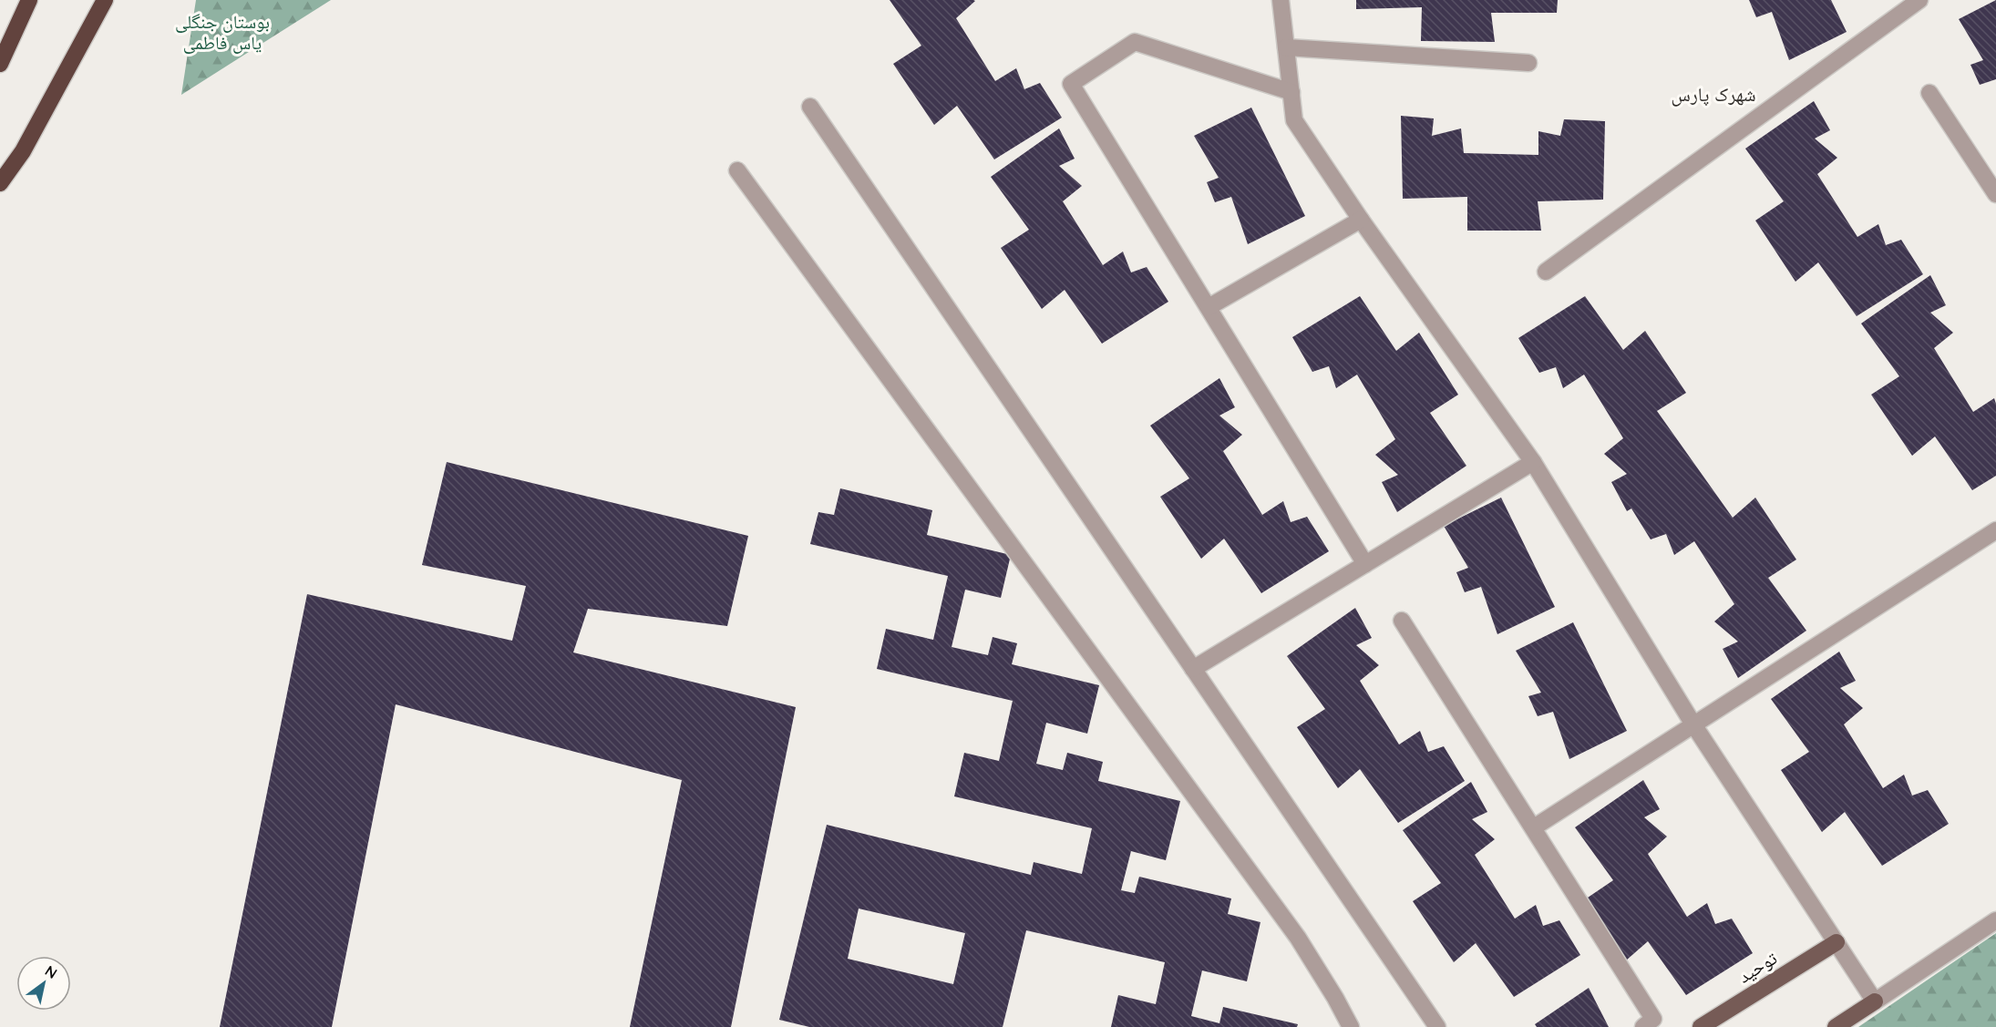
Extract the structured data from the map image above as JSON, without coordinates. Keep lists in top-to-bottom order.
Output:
{
  "streets": {
    "main road": ["توحید"]
  },
  "districts": ["شهرک پارس"],
  "parks": ["بوستان جنگلی یاس فاطمی"],
  "north": "top right"
}
